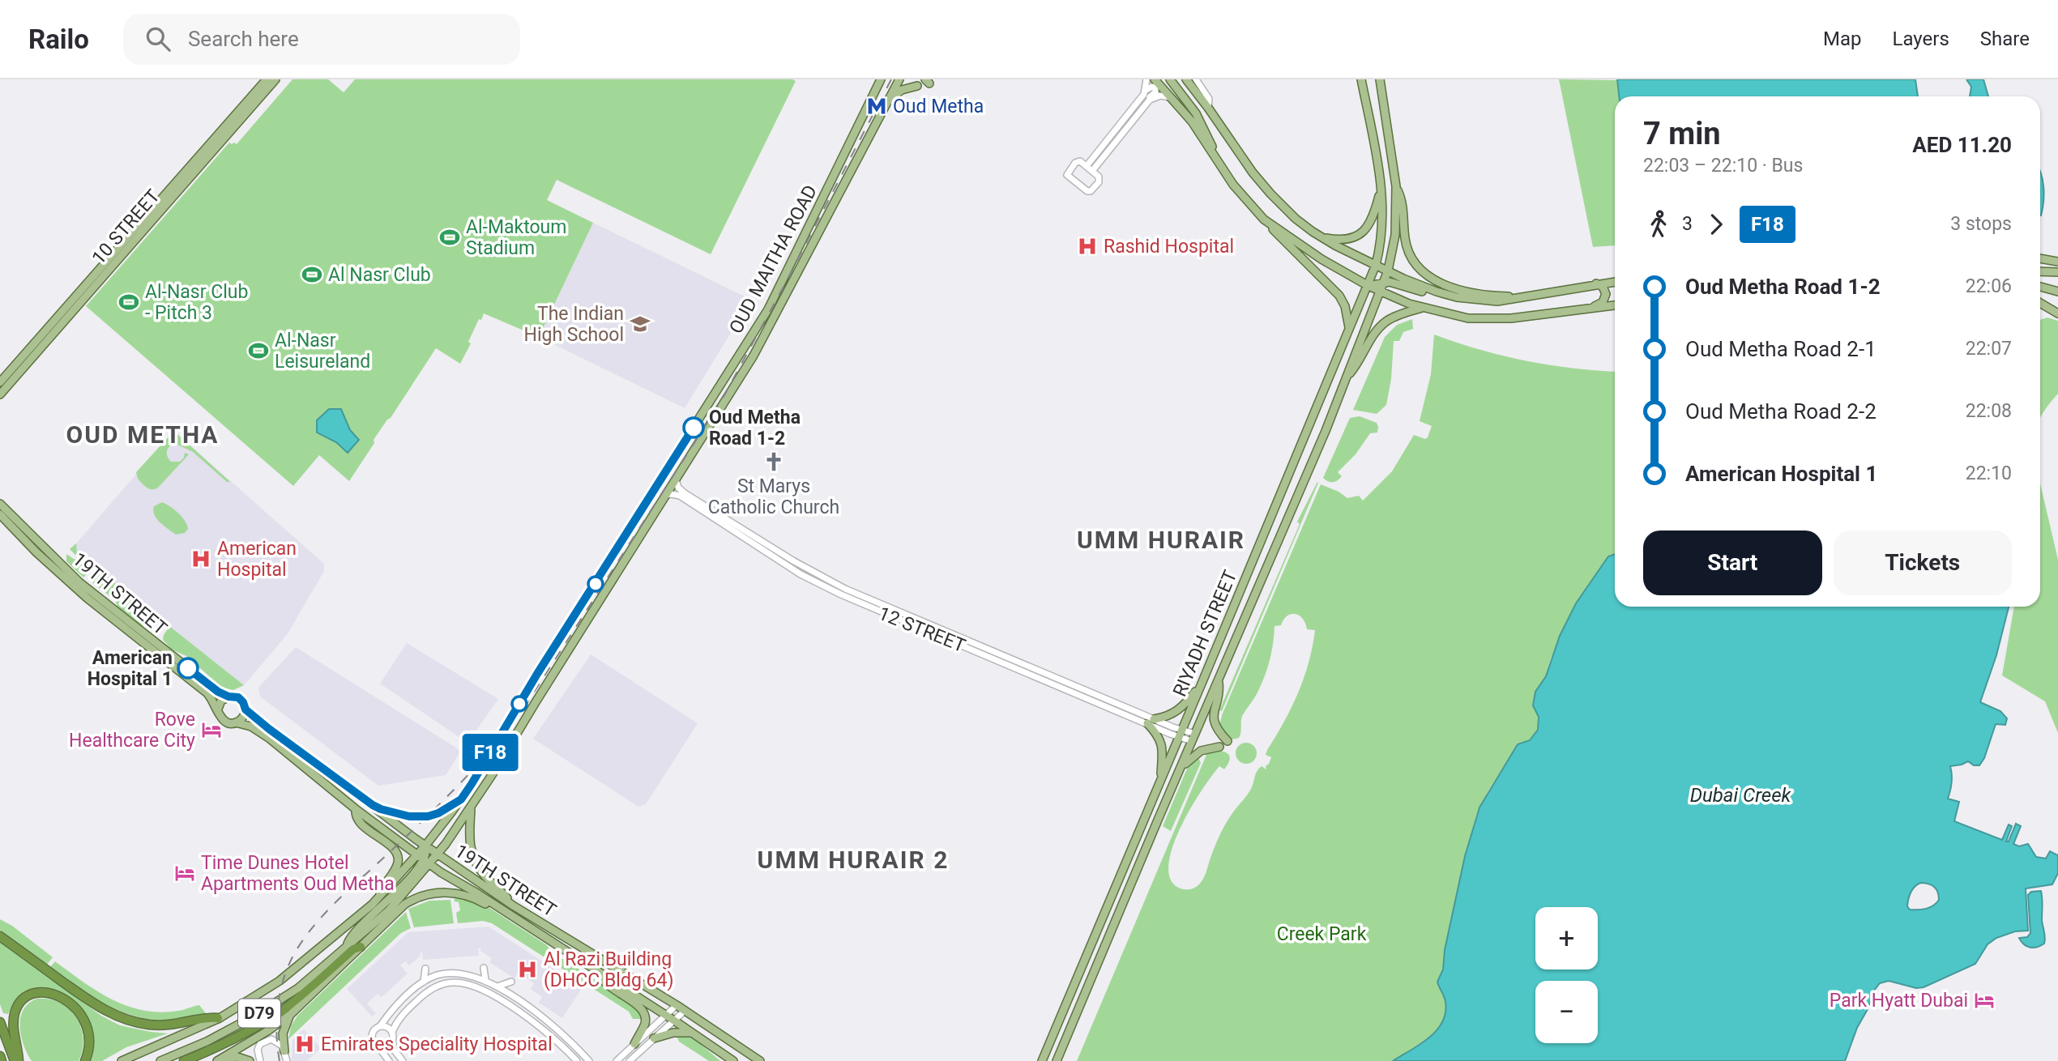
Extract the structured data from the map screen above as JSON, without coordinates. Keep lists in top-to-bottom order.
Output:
{
  "streets": {
    "main road": [
      "10 STREET",
      "OUD MAITHA ROAD",
      "19TH STREET",
      "RIYADH STREET",
      "D79"
    ],
    "street": ["12 STREET"]
  },
  "crossings": [
    ["OUD MAITHA ROAD", "19TH STREET"],
    ["OUD MAITHA ROAD", "12 STREET"],
    ["12 STREET", "RIYADH STREET"]
  ],
  "districts": ["OUD METHA", "UMM HURAIR", "UMM HURAIR 2"],
  "water": ["Dubai Creek"],
  "parks": ["Creek Park"],
  "places": {
    "metro station": ["Oud Metha"],
    "sports": [
      "Al-Maktoum Stadium",
      "Al Nasr Club",
      "Al-Nasr Club - Pitch 3",
      "Al-Nasr Leisureland"
    ],
    "hospital": [
      "Rashid Hospital",
      "American Hospital",
      "Al Razi Building (DHCC Bldg 64)",
      "Emirates Speciality Hospital"
    ],
    "school or university": ["The Indian High School"],
    "other": ["Oud Metha Road 1-2", "American Hospital 1"],
    "church": ["St Marys Catholic Church"],
    "hotel": ["Rove Healthcare City", "Time Dunes Hotel Apartments Oud Metha", "Park Hyatt Dubai"]
  },
  "lines": ["bus line F18"],
  "page": {
    "header": "Railo",
    "search": "Search here",
    "nav": ["Map", "Layers", "Share"],
    "on_map": "F18",
    "heading": ["7 min", "22:03 – 22:10 · Bus", "AED 11.20"],
    "legs": ["3", "F18", "3 stops"],
    "list": [
      {
        "name": "Oud Metha Road 1-2",
        "value": "22:06"
      },
      {
        "name": "Oud Metha Road 2-1",
        "value": "22:07"
      },
      {
        "name": "Oud Metha Road 2-2",
        "value": "22:08"
      },
      {
        "name": "American Hospital 1",
        "value": "22:10"
      }
    ],
    "buttons": ["Start", "Tickets"],
    "map_buttons": ["+", "−"]
  }
}
